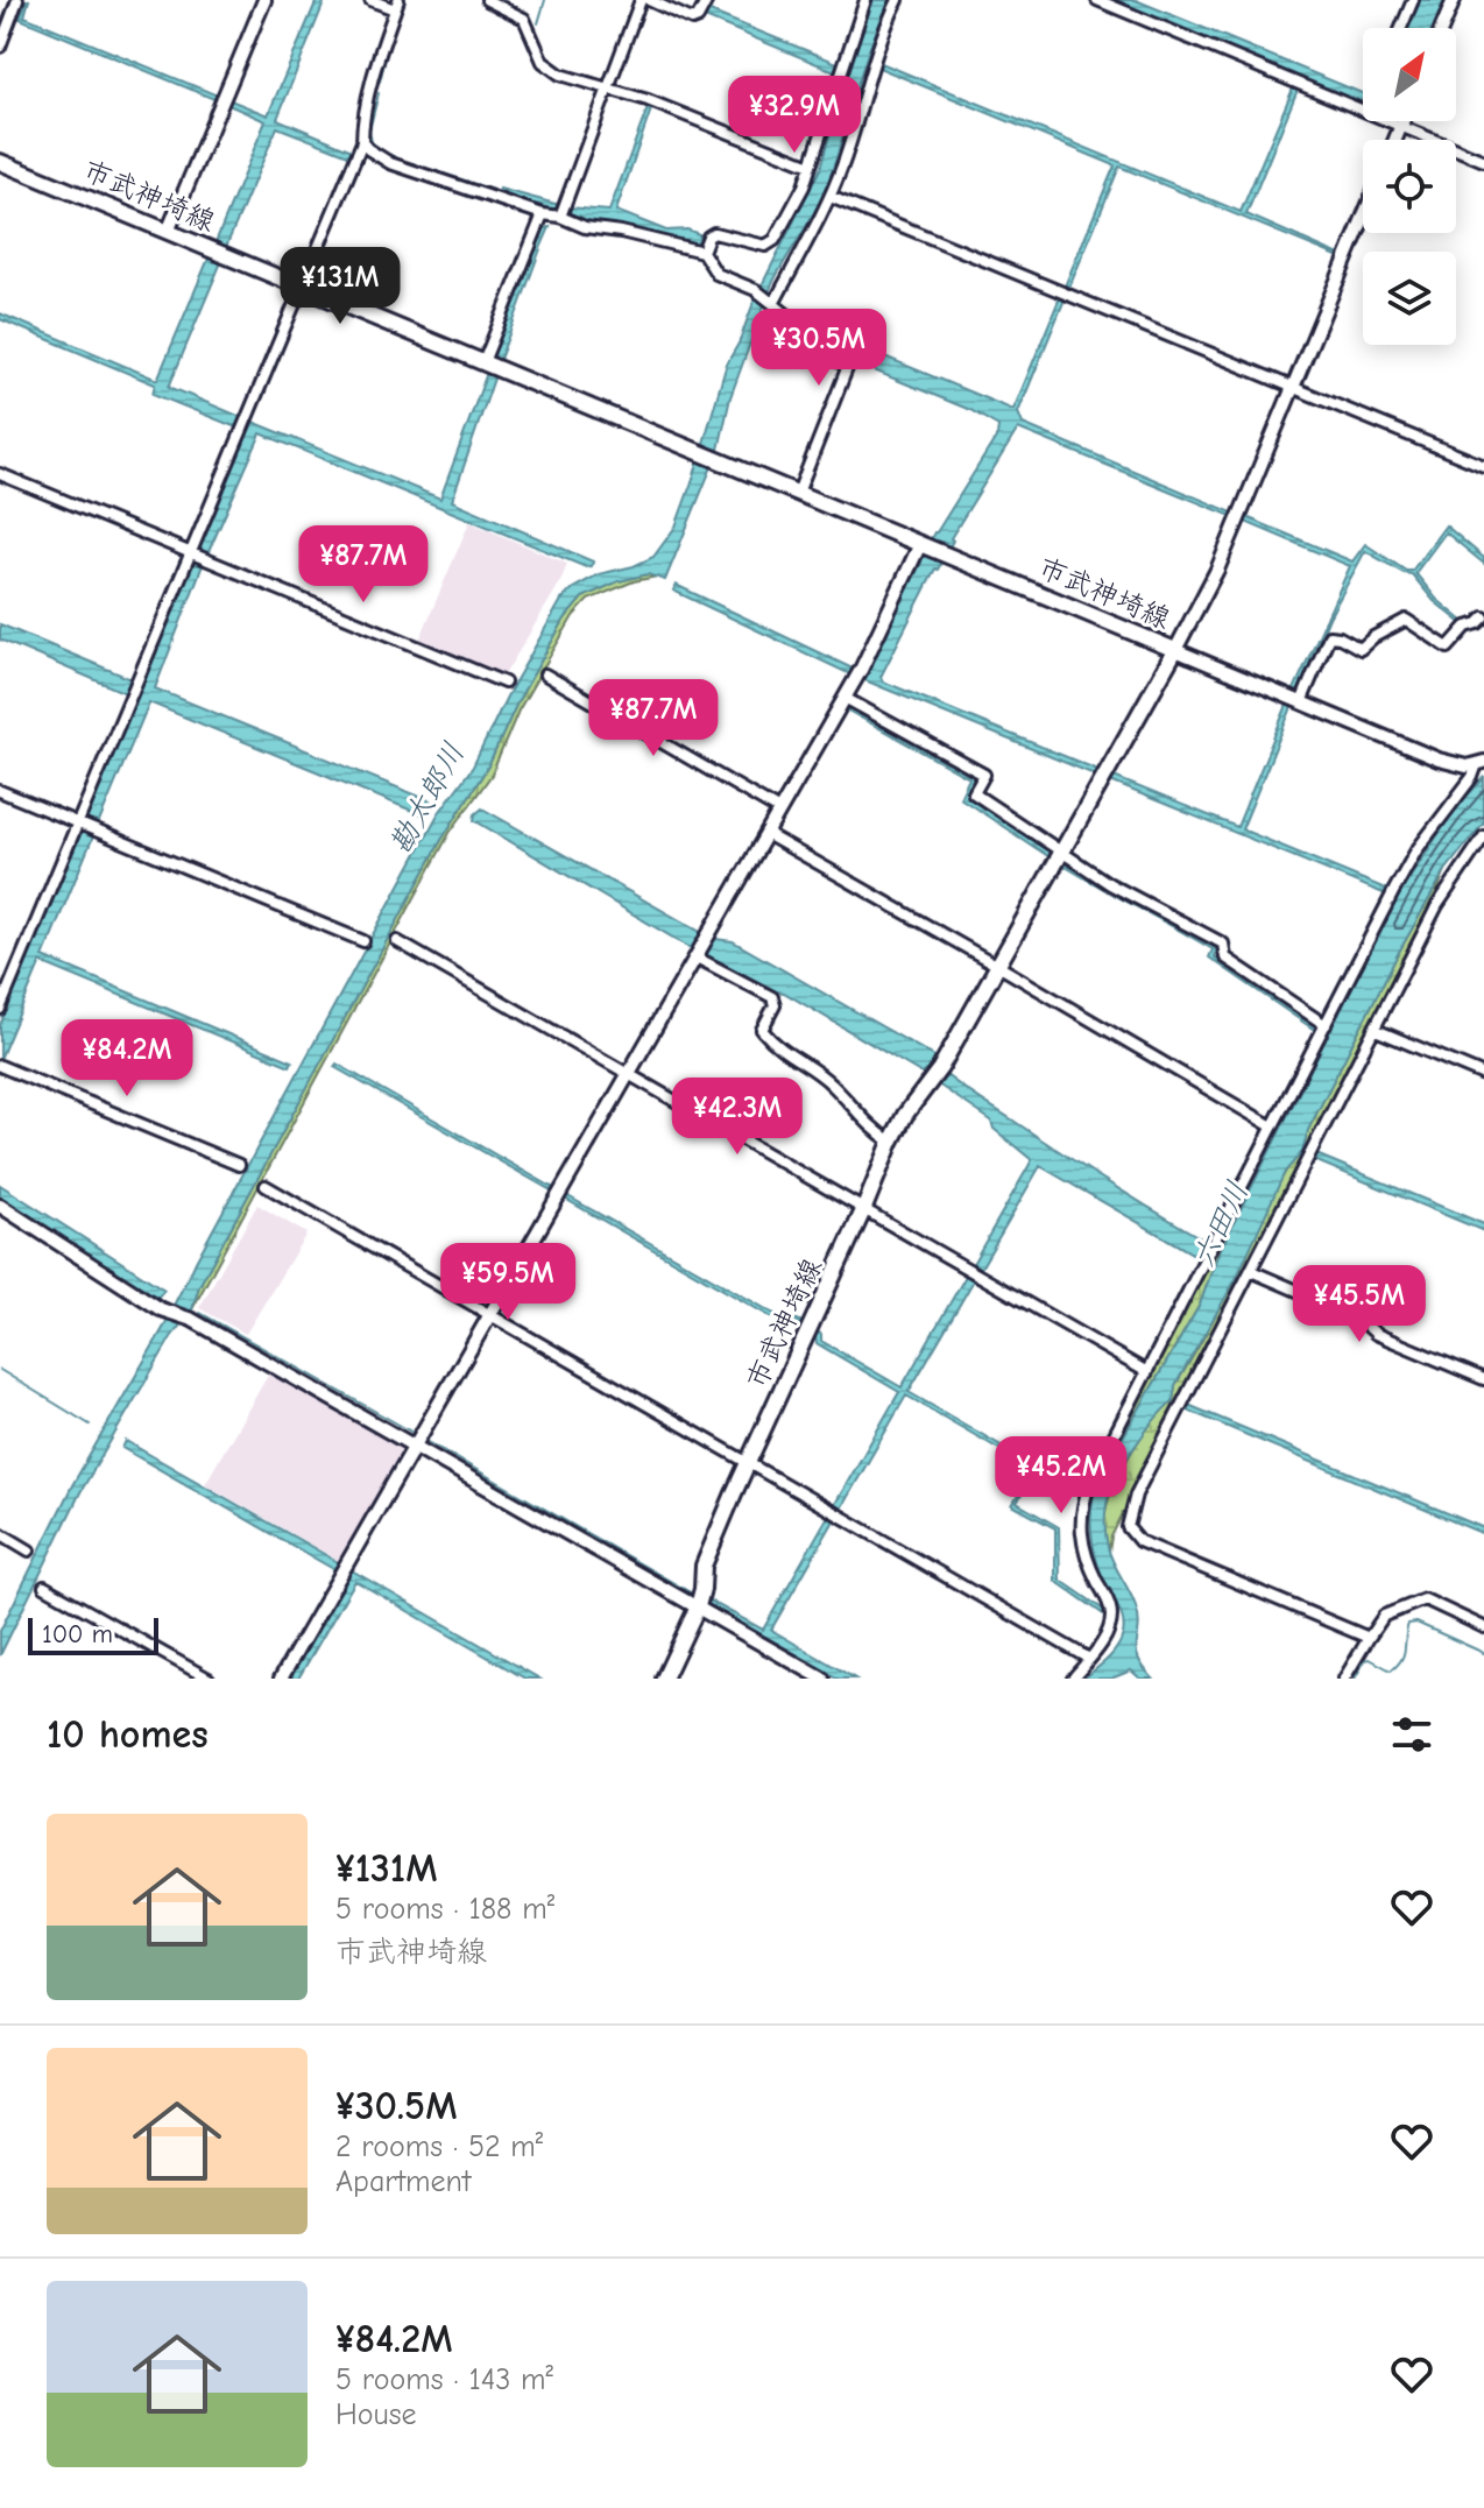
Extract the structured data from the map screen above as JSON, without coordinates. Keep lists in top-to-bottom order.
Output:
{
  "streets": {
    "main road": ["市武神埼線"]
  },
  "water": ["勘太郎川", "六田川"],
  "scale_bar": "100 m",
  "north": "top right",
  "page": {
    "price": [
      "¥32.9M",
      "¥131M",
      "¥30.5M",
      "¥87.7M",
      "¥87.7M",
      "¥84.2M",
      "¥42.3M",
      "¥59.5M",
      "¥45.5M",
      "¥45.2M"
    ],
    "scale": "100 m",
    "heading": "10 homes",
    "list": [
      {
        "name": "¥131M",
        "note": "5 rooms · 188 m² · 市武神埼線"
      },
      {
        "name": "¥30.5M",
        "note": "2 rooms · 52 m² · Apartment"
      },
      {
        "name": "¥84.2M",
        "note": "5 rooms · 143 m² · House"
      }
    ]
  }
}
